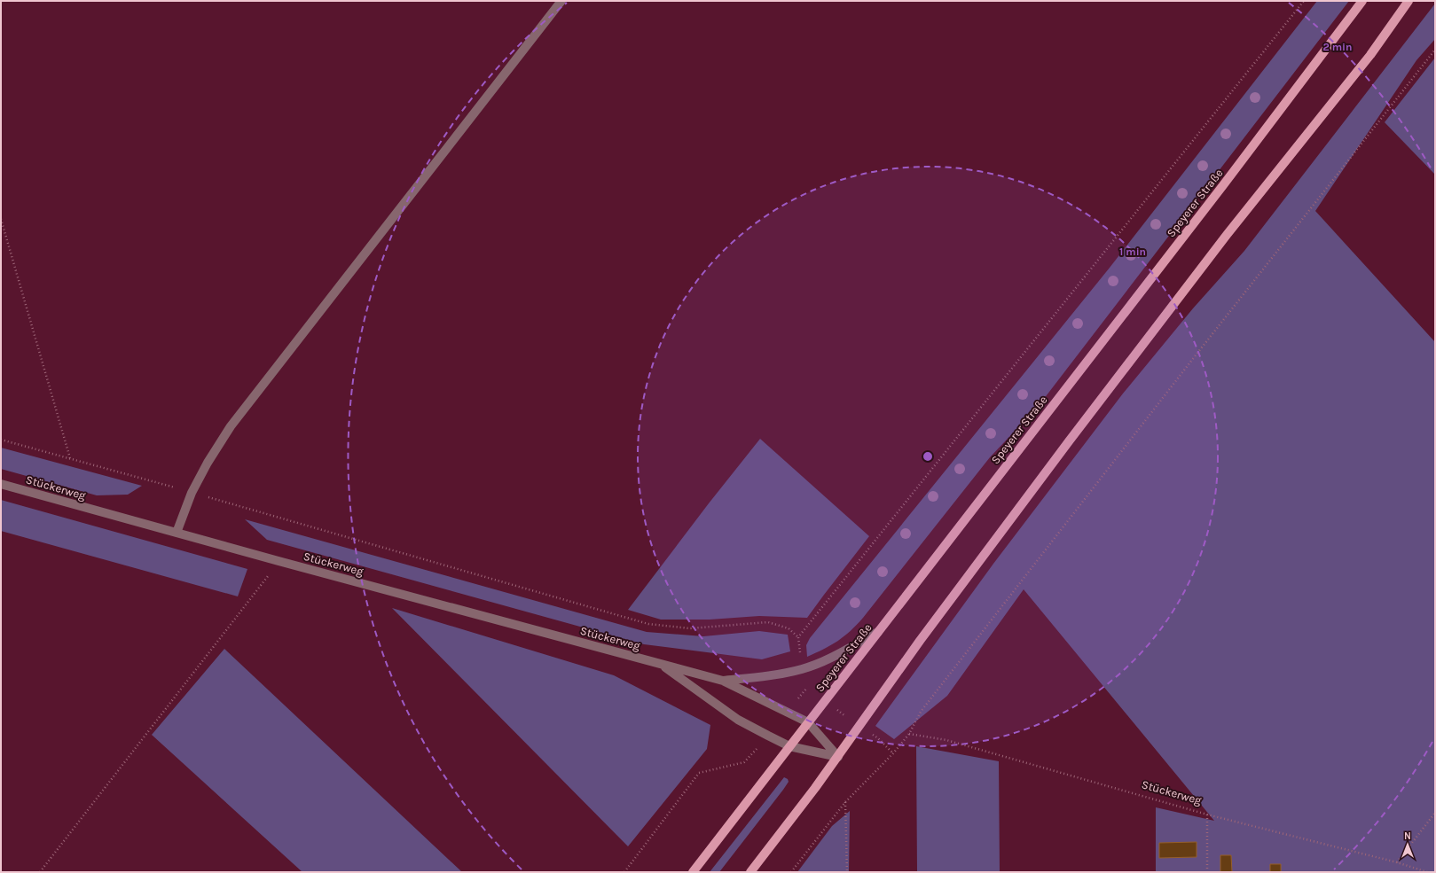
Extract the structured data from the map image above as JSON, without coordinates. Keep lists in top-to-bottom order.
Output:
{
  "streets": {
    "main road": ["Speyerer Straße"],
    "street": ["Stückerweg"]
  },
  "crossings": [
    ["Speyerer Straße", "Stückerweg"]
  ],
  "north": "top",
  "rings": ["2 min", "1 min"]
}
